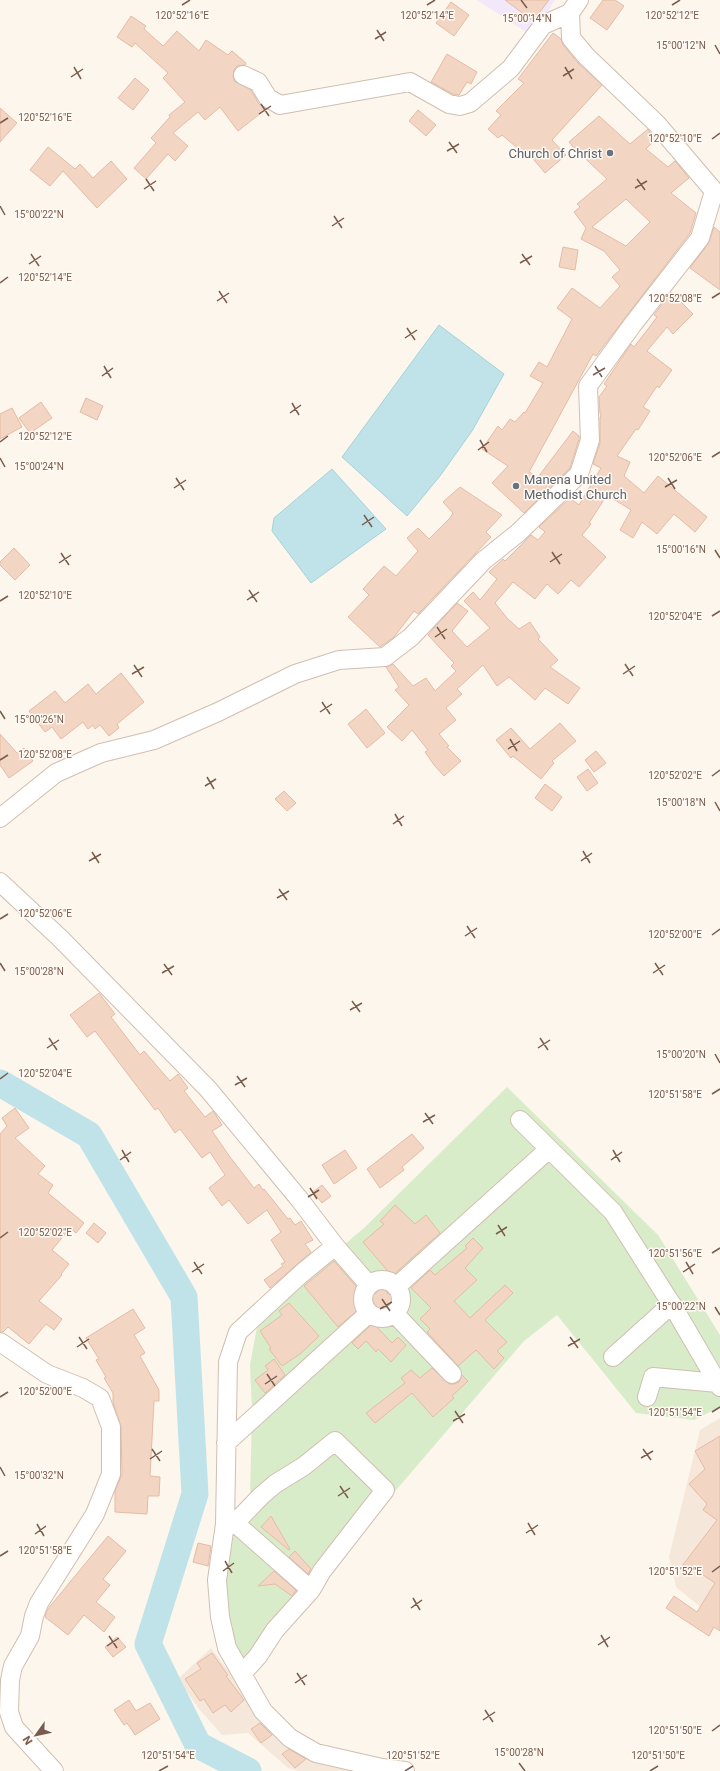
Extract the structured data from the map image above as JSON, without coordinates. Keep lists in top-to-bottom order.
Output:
{
  "places": ["Church of Christ", "Manena United Methodist Church"],
  "north": "bottom left",
  "coordinates": [
    "120°52'14\"E",
    "120°52'16\"E",
    "120°52'12\"E",
    "15°00'14\"N",
    "15°00'12\"N",
    "120°52'10\"E",
    "15°00'22\"N",
    "120°52'08\"E",
    "120°52'06\"E",
    "15°00'24\"N",
    "15°00'16\"N",
    "120°52'04\"E",
    "15°00'26\"N",
    "120°52'02\"E",
    "15°00'18\"N",
    "120°52'00\"E",
    "15°00'28\"N",
    "15°00'20\"N",
    "120°51'58\"E",
    "120°51'56\"E",
    "120°51'54\"E",
    "15°00'32\"N",
    "120°51'52\"E",
    "120°51'50\"E"
  ]
}
